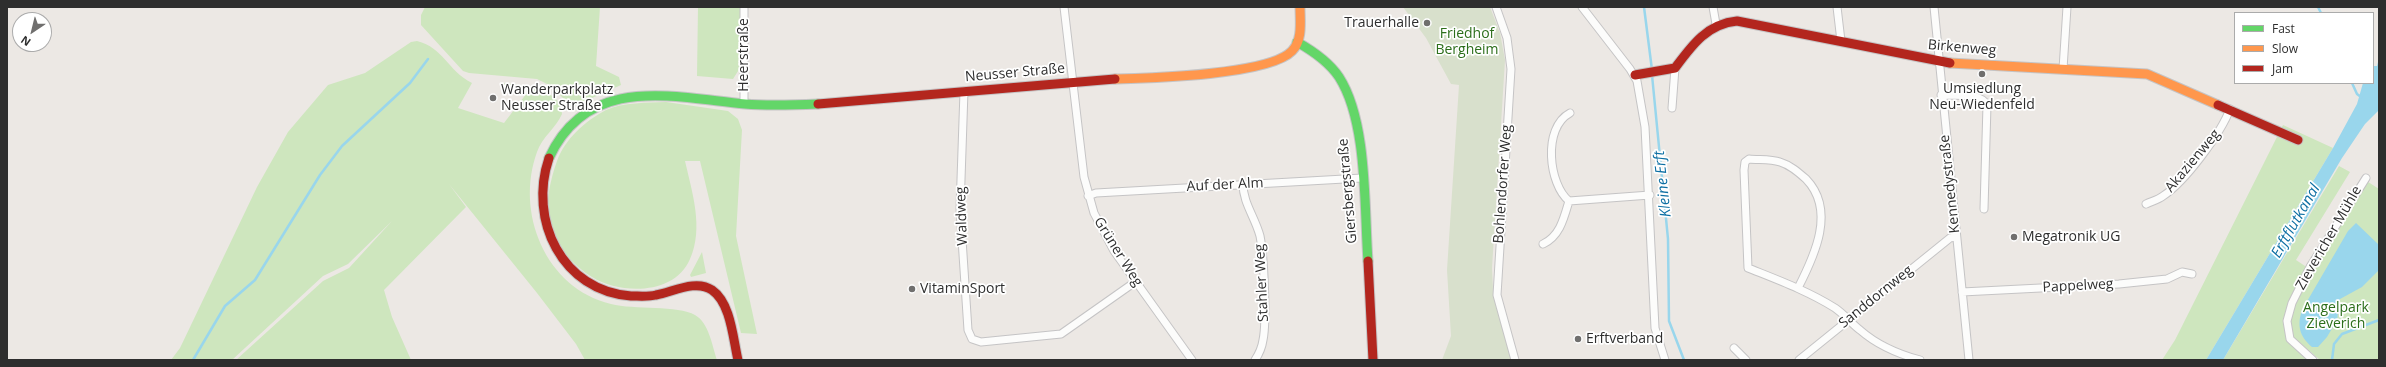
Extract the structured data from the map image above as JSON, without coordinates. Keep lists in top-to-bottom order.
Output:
{
  "streets": {
    "main road": ["Birkenweg", "Neusser Straße", "Giersbergstraße"],
    "street": [
      "Heerstraße",
      "Akazienweg",
      "Bohlendorfer Weg",
      "Kennedystraße",
      "Auf der Alm",
      "Waldweg",
      "Zievericher Mühle",
      "Grüner Weg",
      "Stahler Weg",
      "Pappelweg",
      "Sanddornweg"
    ]
  },
  "crossings": [
    ["Birkenweg", "Akazienweg"],
    ["Birkenweg", "Kennedystraße"],
    ["Heerstraße", "Neusser Straße"],
    ["Neusser Straße", "Giersbergstraße"],
    ["Neusser Straße", "Waldweg"],
    ["Neusser Straße", "Grüner Weg"],
    ["Kennedystraße", "Pappelweg"],
    ["Kennedystraße", "Sanddornweg"],
    ["Auf der Alm", "Giersbergstraße"],
    ["Auf der Alm", "Grüner Weg"],
    ["Auf der Alm", "Stahler Weg"],
    ["Waldweg", "Grüner Weg"]
  ],
  "water": ["Kleine Erft", "Erftflutkanal"],
  "parks": ["Friedhof Bergheim", "Angelpark Zieverich"],
  "places": [
    "Trauerhalle",
    "Umsiedlung Neu-Wiedenfeld",
    "Wanderparkplatz Neusser Straße",
    "Megatronik UG",
    "VitaminSport",
    "Erftverband"
  ],
  "legend": ["Fast", "Slow", "Jam"],
  "north": "bottom left"
}
